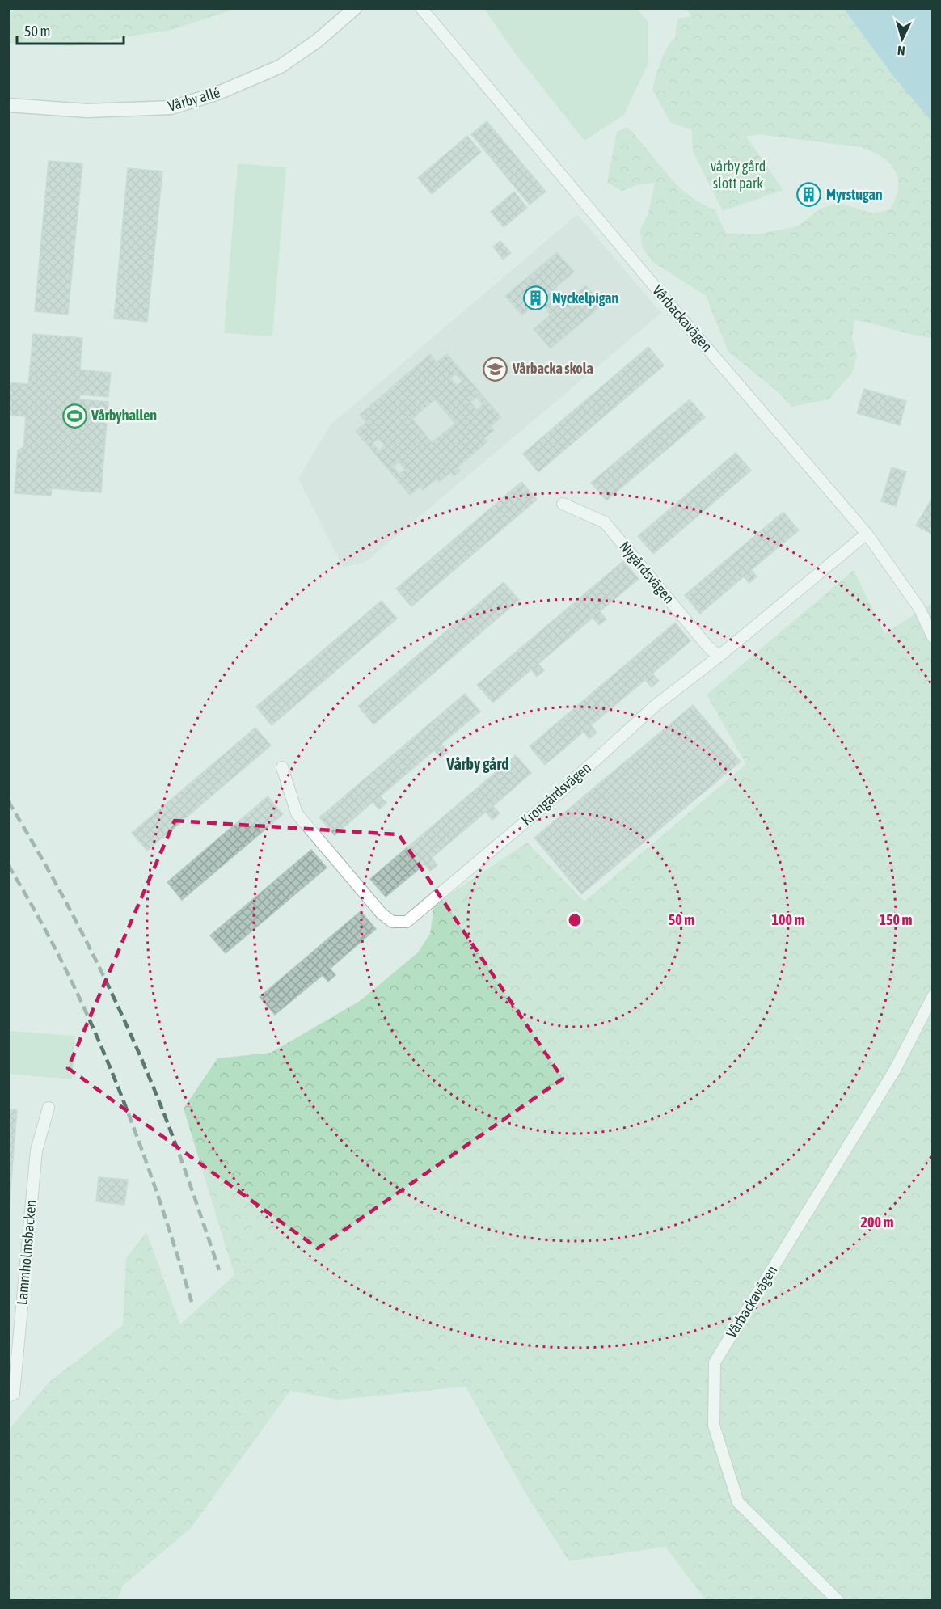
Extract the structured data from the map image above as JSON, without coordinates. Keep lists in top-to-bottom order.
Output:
{
  "streets": {
    "street": [
      "Vårby allé",
      "Vårbackavägen",
      "Nygårdsvägen",
      "Krongårdsvägen",
      "Lammholmsbacken"
    ]
  },
  "crossings": [
    ["Vårbackavägen", "Krongårdsvägen"],
    ["Nygårdsvägen", "Krongårdsvägen"]
  ],
  "districts": ["Vårby gård"],
  "parks": ["vårby gård slott park"],
  "places": {
    "building": ["Myrstugan", "Nyckelpigan"],
    "school or university": ["Vårbacka skola"],
    "sports": ["Vårbyhallen"]
  },
  "scale_bar": "50 m",
  "north": "bottom",
  "rings": [
    "50 m",
    "100 m",
    "150 m",
    "200 m"
  ]
}
